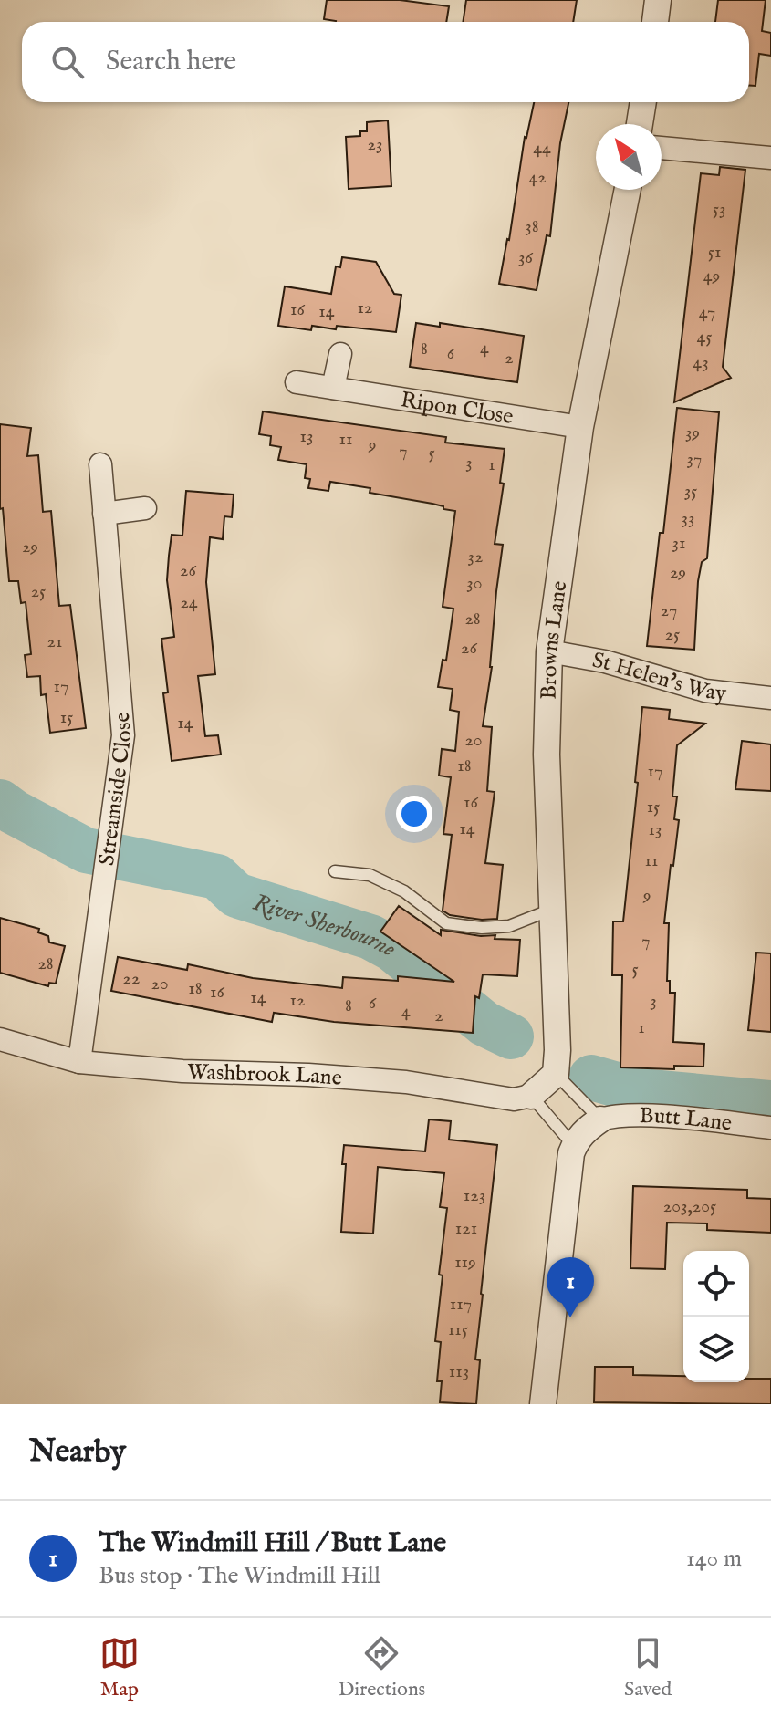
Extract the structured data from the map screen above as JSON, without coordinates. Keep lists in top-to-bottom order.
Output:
{
  "streets": {
    "street": [
      "Ripon Close",
      "Browns Lane",
      "St Helen's Way",
      "Streamside Close",
      "Washbrook Lane",
      "Butt Lane"
    ]
  },
  "crossings": [
    ["Ripon Close", "Browns Lane"],
    ["Browns Lane", "St Helen's Way"],
    ["Streamside Close", "Washbrook Lane"]
  ],
  "water": ["River Sherbourne"],
  "house_numbers": [
    "23",
    "44",
    "42",
    "53",
    "38",
    "51",
    "36",
    "49",
    "12",
    "16",
    "14",
    "47",
    "45",
    "4",
    "8",
    "6",
    "2",
    "43",
    "39",
    "13",
    "11",
    "9",
    "7",
    "5",
    "37",
    "3",
    "1",
    "35",
    "33",
    "31",
    "29",
    "32",
    "26",
    "29",
    "30",
    "25",
    "24",
    "27",
    "28",
    "25",
    "21",
    "26",
    "17",
    "15",
    "14",
    "20",
    "18",
    "17",
    "16",
    "15",
    "14",
    "13",
    "11",
    "9",
    "7",
    "28",
    "5",
    "22",
    "20",
    "18",
    "16",
    "14",
    "12",
    "3",
    "6",
    "8",
    "4",
    "2",
    "1",
    "123",
    "203,205",
    "121",
    "119",
    "117",
    "115",
    "113"
  ],
  "north": "top left",
  "page": {
    "search": "Search here",
    "pins": "1",
    "heading": "Nearby",
    "list": [
      {
        "mark": "1",
        "name": "The Windmill Hill / Butt Lane",
        "note": "Bus stop · The Windmill Hill",
        "value": "140 m"
      }
    ],
    "nav": ["Map", "Directions", "Saved"]
  }
}
